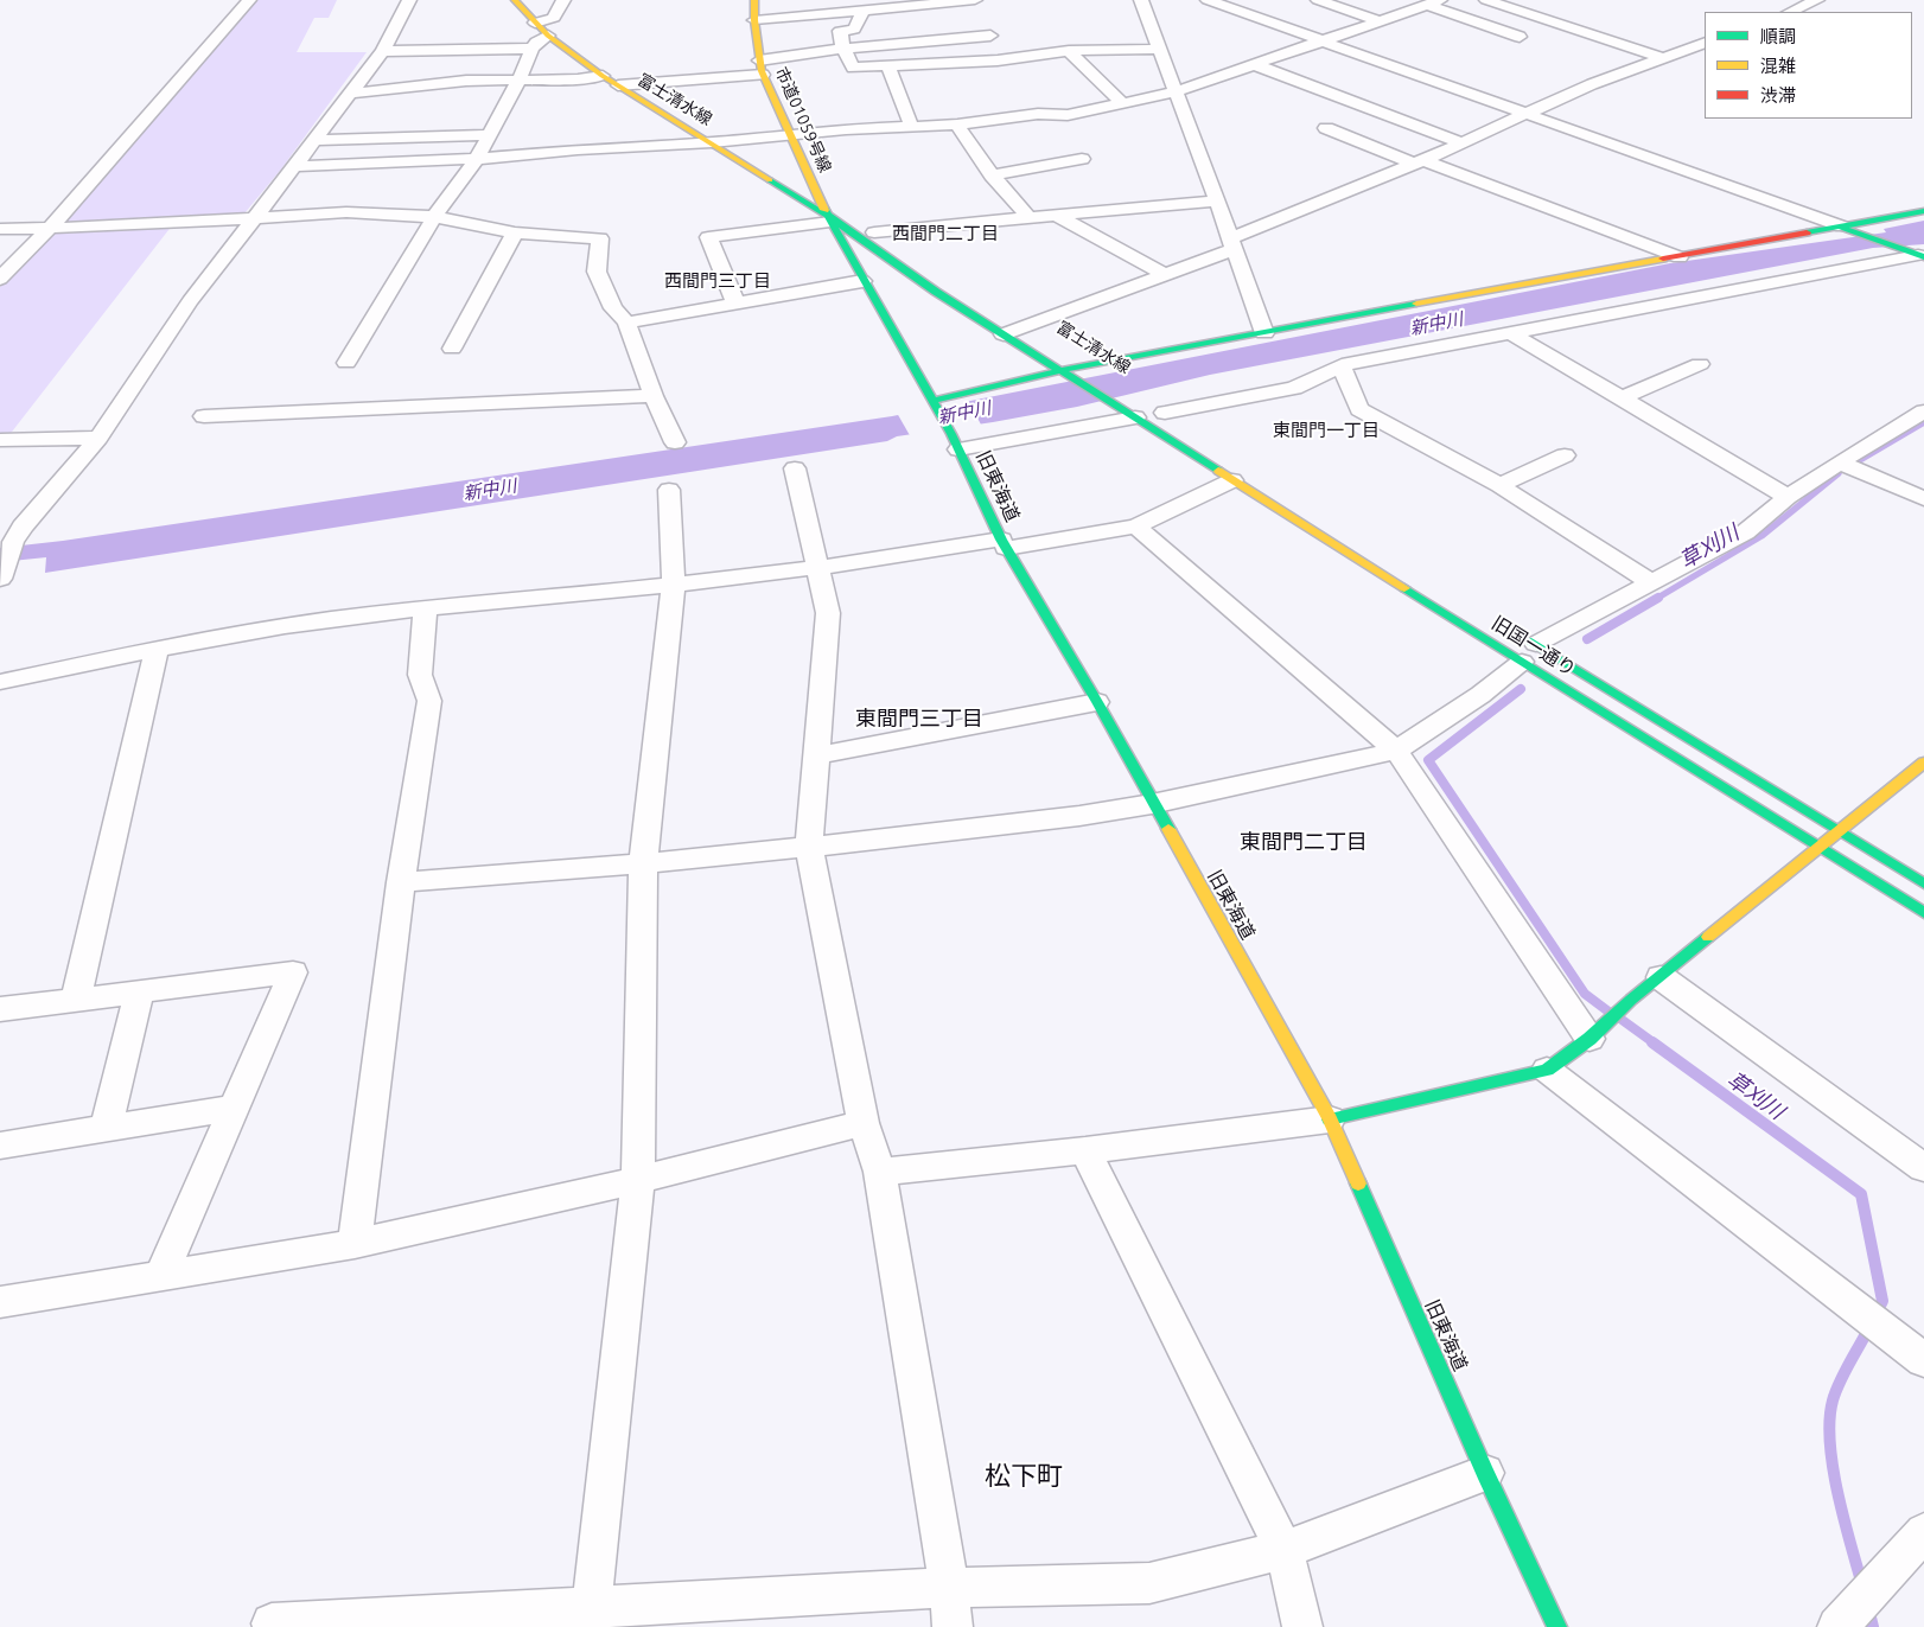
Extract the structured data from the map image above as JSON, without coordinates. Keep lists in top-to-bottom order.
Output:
{
  "streets": {
    "street": [
      "富士清水線",
      "市道01059号線",
      "旧東海道",
      "旧国一通り"
    ]
  },
  "crossings": [
    ["富士清水線", "市道01059号線"],
    ["富士清水線", "旧東海道"],
    ["富士清水線", "旧国一通り"],
    ["市道01059号線", "旧東海道"]
  ],
  "districts": [
    "西間門二丁目",
    "西間門三丁目",
    "東間門一丁目",
    "東間門三丁目",
    "東間門二丁目",
    "松下町"
  ],
  "water": ["新中川", "草刈川"],
  "legend": ["順調", "混雑", "渋滞"]
}
